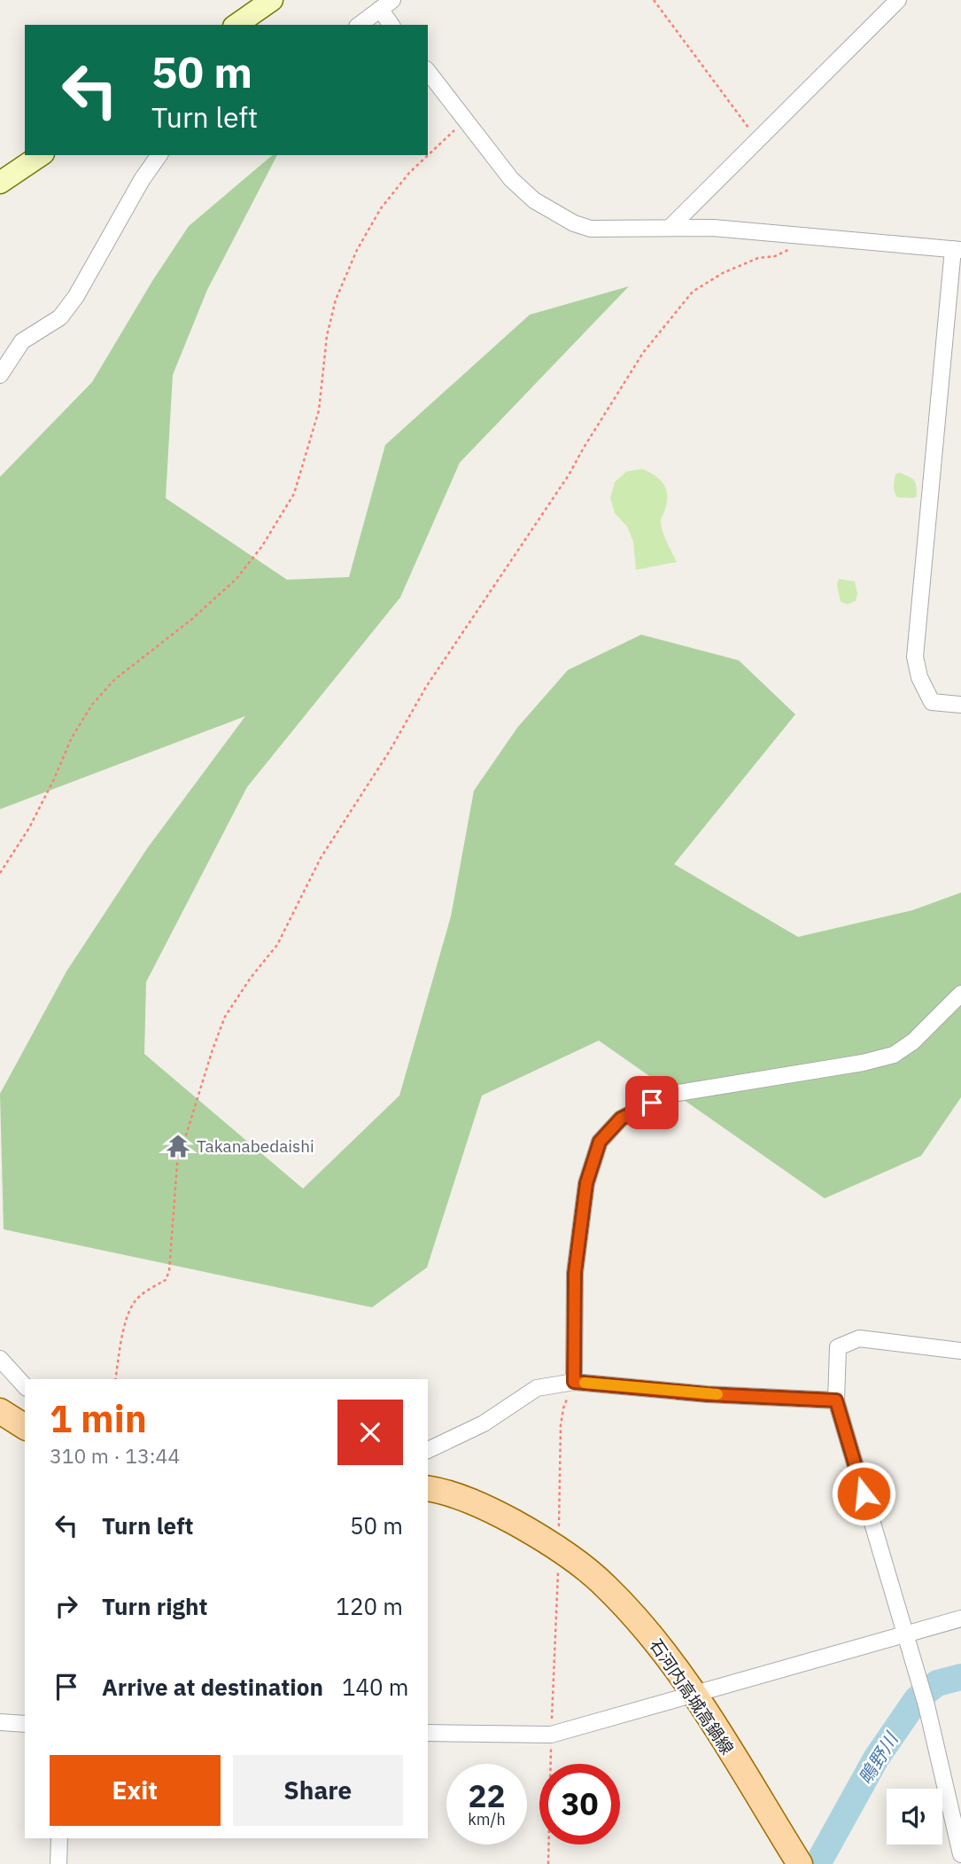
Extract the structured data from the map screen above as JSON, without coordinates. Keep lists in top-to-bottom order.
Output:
{
  "streets": {
    "main road": ["石河内高城高鍋線"]
  },
  "water": ["鴫野川"],
  "places": {
    "temple": ["Takanabedaishi"]
  },
  "page": {
    "turn": ["50 m", "Turn left"],
    "heading": ["1 min", "310 m · 13:44"],
    "list": [
      {
        "name": "Turn left",
        "value": "50 m"
      },
      {
        "name": "Turn right",
        "value": "120 m"
      },
      {
        "name": "Arrive at destination",
        "value": "140 m"
      }
    ],
    "buttons": ["Exit", "Share"],
    "speed": "22 km/h",
    "limit": "30"
  }
}
